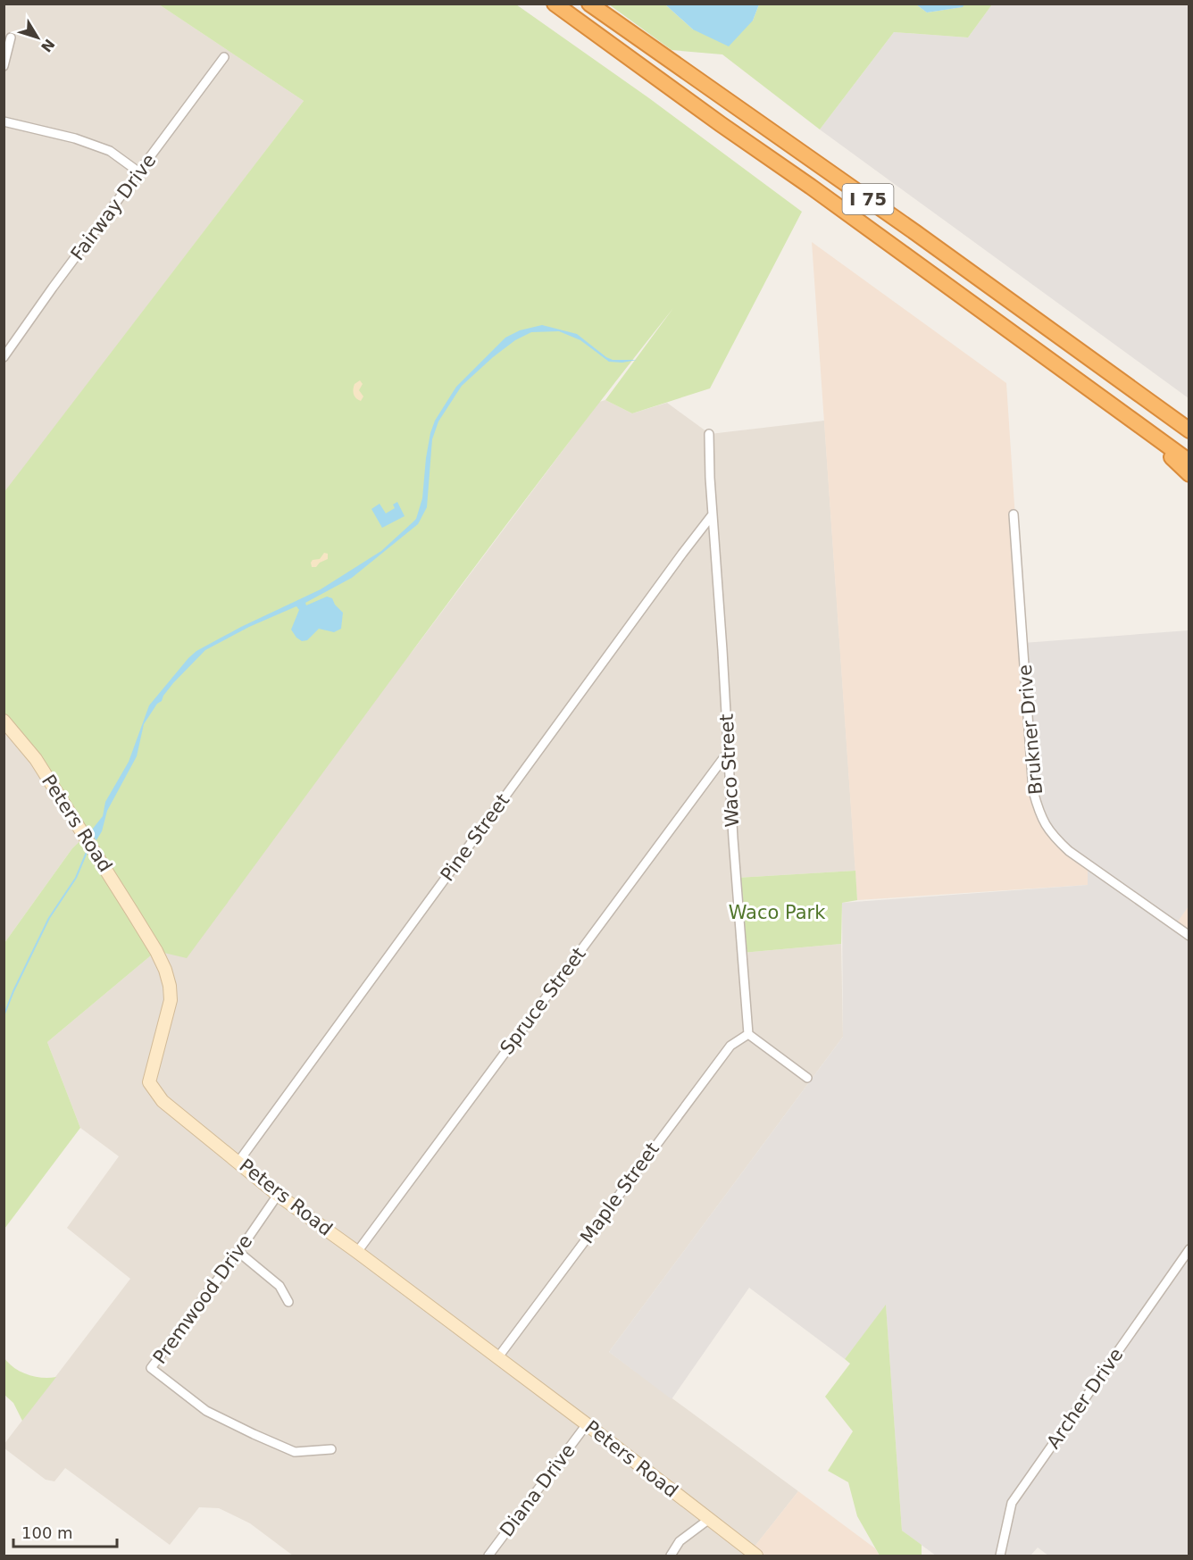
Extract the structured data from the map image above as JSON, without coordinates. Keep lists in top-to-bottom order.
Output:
{
  "streets": {
    "highway": ["I 75"],
    "street": [
      "Fairway Drive",
      "Brukner Drive",
      "Waco Street",
      "Peters Road",
      "Pine Street",
      "Spruce Street",
      "Maple Street",
      "Premwood Drive",
      "Archer Drive",
      "Diana Drive"
    ]
  },
  "crossings": [
    ["Waco Street", "Pine Street"],
    ["Waco Street", "Spruce Street"],
    ["Waco Street", "Maple Street"],
    ["Peters Road", "Pine Street"],
    ["Peters Road", "Spruce Street"],
    ["Peters Road", "Maple Street"],
    ["Peters Road", "Premwood Drive"],
    ["Peters Road", "Diana Drive"]
  ],
  "parks": ["Waco Park"],
  "scale_bar": "100 m",
  "north": "bottom right"
}
